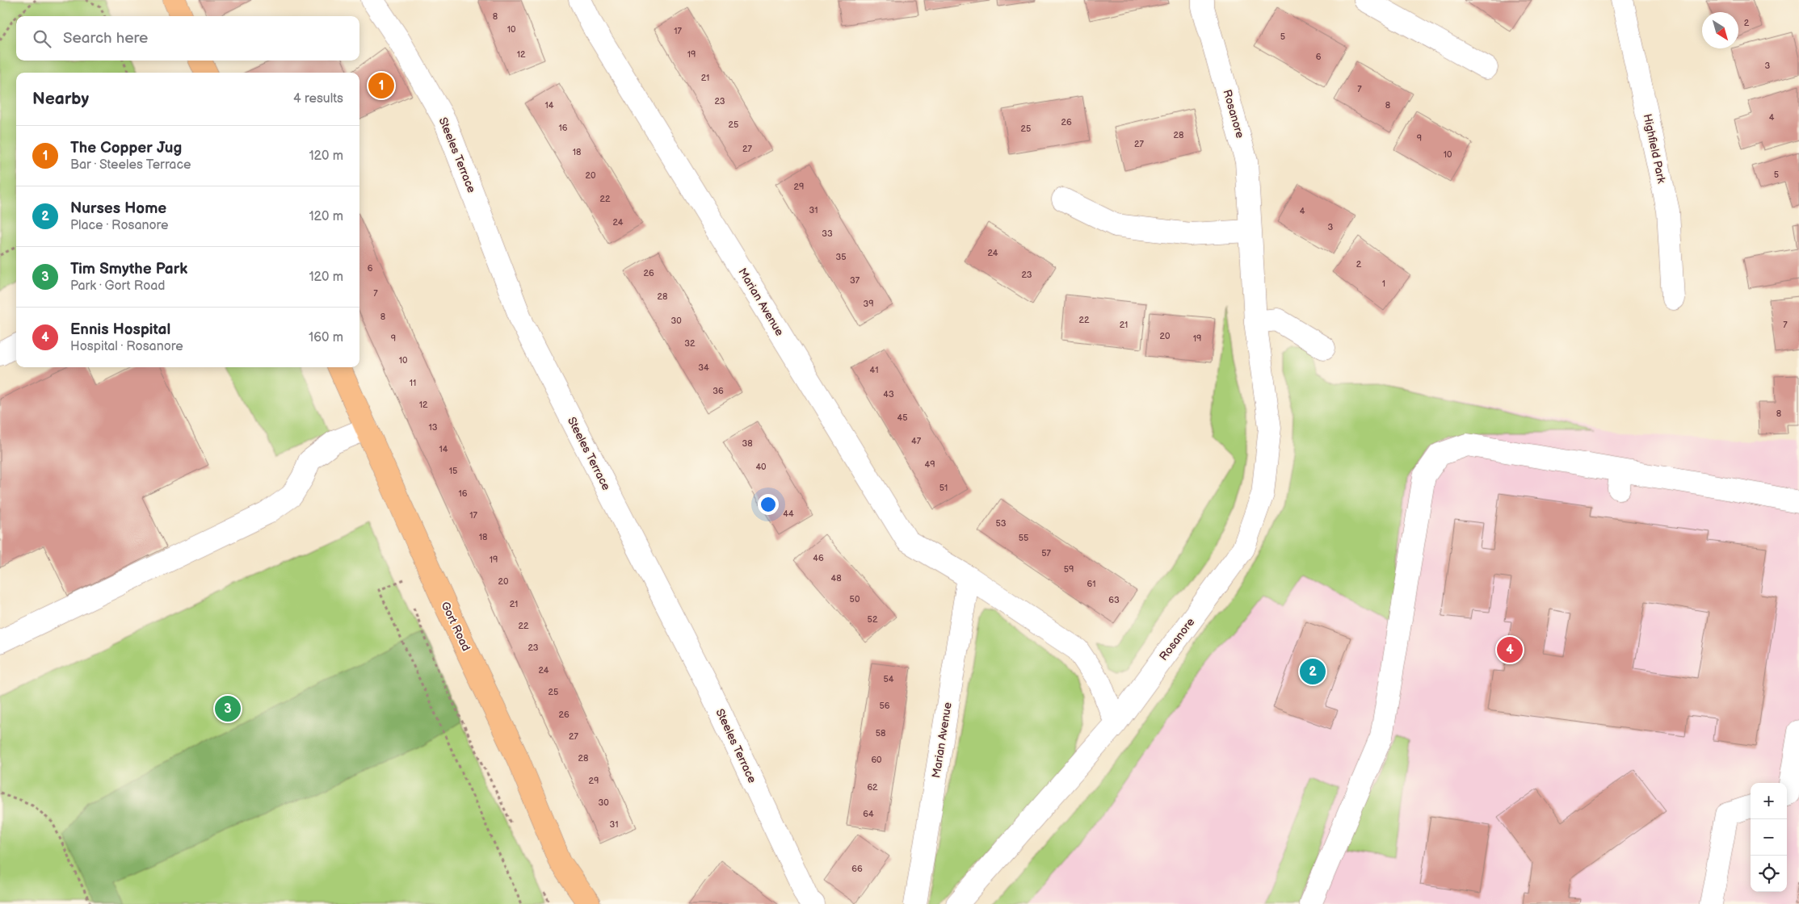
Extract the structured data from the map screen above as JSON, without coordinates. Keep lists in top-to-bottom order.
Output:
{
  "streets": {
    "main road": ["Gort Road"],
    "street": [
      "Rosanore",
      "Highfield Park",
      "Steeles Terrace",
      "Marian Avenue"
    ]
  },
  "crossings": [
    ["Rosanore", "Marian Avenue"]
  ],
  "house_numbers": [
    "8",
    "2",
    "10",
    "17",
    "5",
    "12",
    "19",
    "6",
    "3",
    "21",
    "7",
    "23",
    "14",
    "8",
    "4",
    "26",
    "25",
    "16",
    "25",
    "28",
    "9",
    "27",
    "27",
    "18",
    "10",
    "5",
    "20",
    "29",
    "22",
    "31",
    "4",
    "24",
    "3",
    "33",
    "24",
    "35",
    "2",
    "6",
    "26",
    "23",
    "37",
    "1",
    "7",
    "28",
    "39",
    "8",
    "22",
    "30",
    "21",
    "7",
    "20",
    "9",
    "19",
    "32",
    "10",
    "34",
    "41",
    "11",
    "36",
    "43",
    "12",
    "8",
    "45",
    "13",
    "47",
    "38",
    "14",
    "49",
    "40",
    "15",
    "51",
    "16",
    "44",
    "17",
    "53",
    "18",
    "55",
    "57",
    "46",
    "19",
    "59",
    "48",
    "20",
    "61",
    "50",
    "63",
    "21",
    "52",
    "22",
    "23",
    "24",
    "54",
    "25",
    "56",
    "26",
    "58",
    "27",
    "28",
    "60",
    "29",
    "62",
    "30",
    "64",
    "31",
    "66"
  ],
  "north": "bottom right",
  "page": {
    "search": "Search here",
    "pins": [
      "1",
      "4",
      "2",
      "3"
    ],
    "heading": ["Nearby", "4 results"],
    "list": [
      {
        "mark": "1",
        "name": "The Copper Jug",
        "note": "Bar · Steeles Terrace",
        "value": "120 m"
      },
      {
        "mark": "2",
        "name": "Nurses Home",
        "note": "Place · Rosanore",
        "value": "120 m"
      },
      {
        "mark": "3",
        "name": "Tim Smythe Park",
        "note": "Park · Gort Road",
        "value": "120 m"
      },
      {
        "mark": "4",
        "name": "Ennis Hospital",
        "note": "Hospital · Rosanore",
        "value": "160 m"
      }
    ],
    "map_buttons": ["+", "−"]
  }
}
